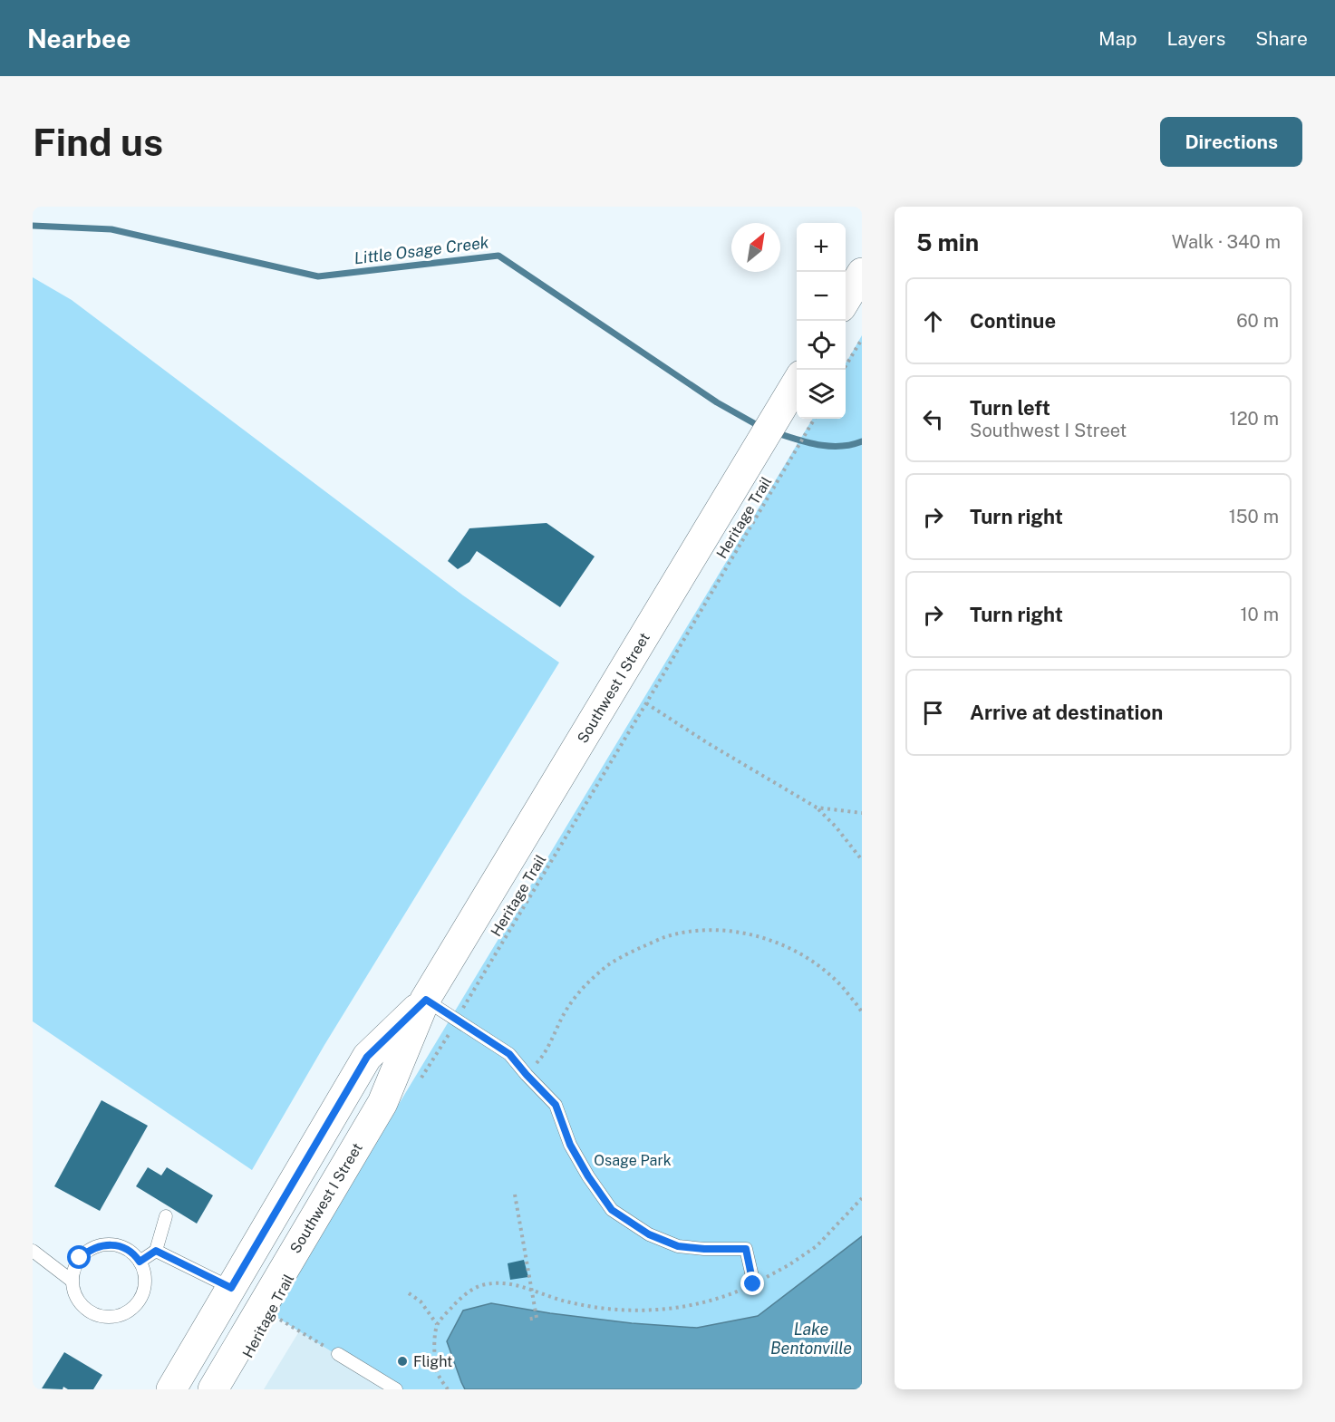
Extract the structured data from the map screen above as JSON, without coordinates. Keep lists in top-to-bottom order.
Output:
{
  "streets": {
    "main road": ["Southwest I Street"],
    "path": ["Heritage Trail"]
  },
  "water": ["Little Osage Creek", "Lake Bentonville"],
  "parks": ["Osage Park"],
  "places": ["Flight"],
  "north": "top right",
  "page": {
    "header": "Nearbee",
    "nav": ["Map", "Layers", "Share"],
    "buttons": "Directions",
    "title": "Find us",
    "heading": ["5 min", "Walk · 340 m"],
    "map_buttons": ["+", "−"],
    "list": [
      ["Continue", "60 m"],
      ["Turn left", "Southwest I Street", "120 m"],
      ["Turn right", "150 m"],
      ["Turn right", "10 m"],
      "Arrive at destination"
    ]
  }
}
